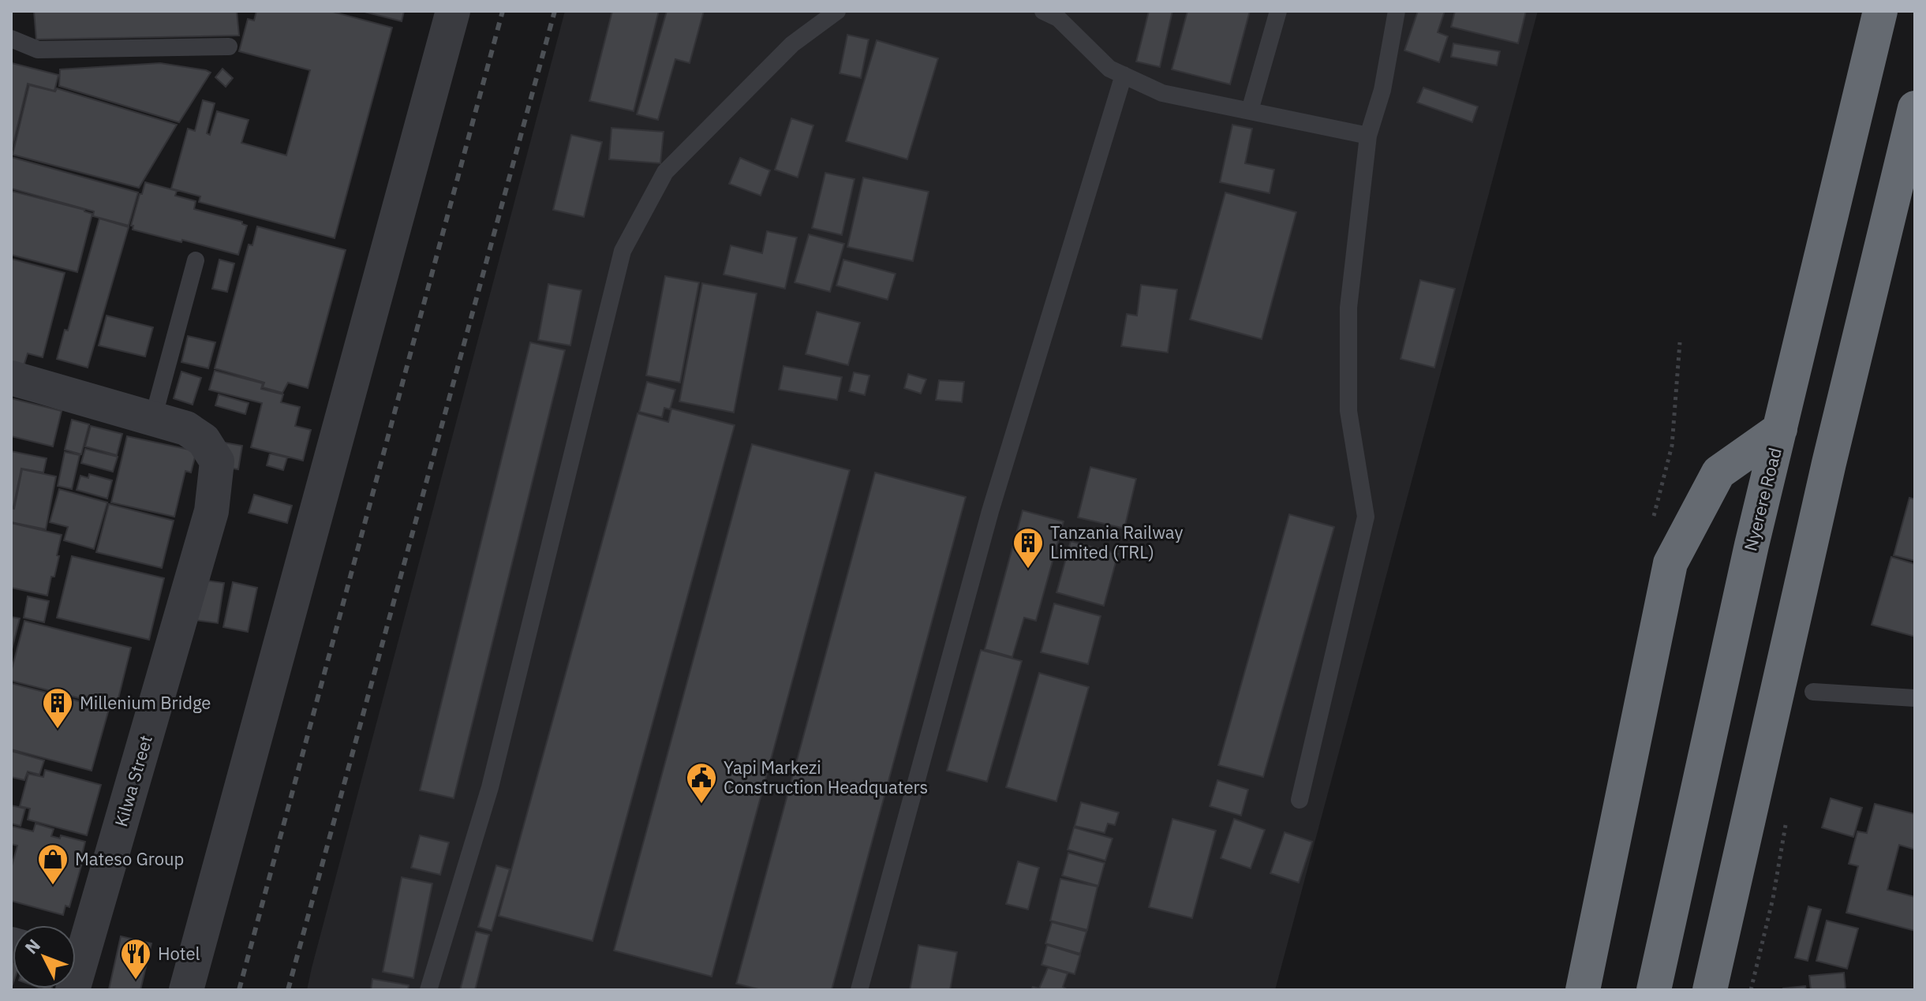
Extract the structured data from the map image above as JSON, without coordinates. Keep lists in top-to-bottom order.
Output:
{
  "streets": {
    "highway": ["Nyerere Road"],
    "street": ["Kilwa Street"]
  },
  "places": {
    "building": ["Tanzania Railway Limited (TRL)", "Millenium Bridge"],
    "public building": ["Yapi Markezi Construction Headquaters"],
    "shop": ["Mateso Group"],
    "restaurant": ["Hotel"]
  },
  "north": "top left"
}
